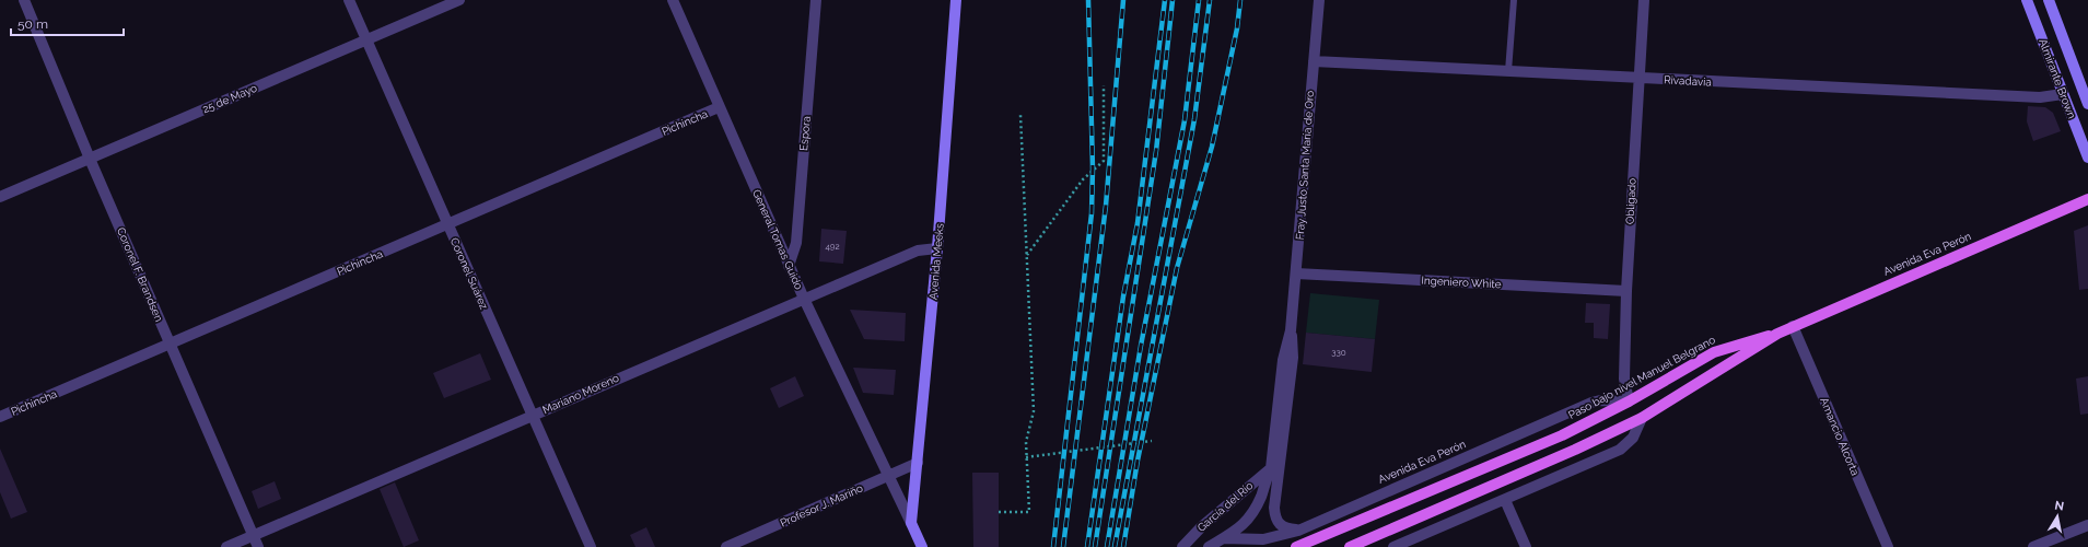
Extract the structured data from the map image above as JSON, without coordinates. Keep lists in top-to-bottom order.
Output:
{
  "streets": {
    "main road": ["Avenida Eva Perón", "Paso bajo nivel Manuel Belgrano"],
    "street": [
      "Almirante Brown",
      "Rivadavia",
      "25 de Mayo",
      "Pichincha",
      "Espora",
      "Fray Justo Santa María de Oro",
      "Obligado",
      "General Tomas Guido",
      "Avenida Meeks",
      "Coronel Suárez",
      "Coronel F. Brandsen",
      "Ingeniero White",
      "Mariano Moreno",
      "Amancio Alcorta",
      "Profesor J. Mariño",
      "García del Río"
    ]
  },
  "crossings": [
    ["Almirante Brown", "Rivadavia"],
    ["Rivadavia", "Fray Justo Santa María de Oro"],
    ["Rivadavia", "Obligado"],
    ["25 de Mayo", "Coronel Suárez"],
    ["25 de Mayo", "Coronel F. Brandsen"],
    ["Pichincha", "General Tomas Guido"],
    ["Pichincha", "Coronel Suárez"],
    ["Pichincha", "Coronel F. Brandsen"],
    ["Espora", "General Tomas Guido"],
    ["Fray Justo Santa María de Oro", "Avenida Eva Perón"],
    ["Fray Justo Santa María de Oro", "Ingeniero White"],
    ["Fray Justo Santa María de Oro", "García del Río"],
    ["Obligado", "Avenida Eva Perón"],
    ["Obligado", "Ingeniero White"],
    ["Obligado", "Paso bajo nivel Manuel Belgrano"],
    ["General Tomas Guido", "Avenida Meeks"],
    ["General Tomas Guido", "Mariano Moreno"],
    ["General Tomas Guido", "Profesor J. Mariño"],
    ["Avenida Eva Perón", "Paso bajo nivel Manuel Belgrano"],
    ["Avenida Eva Perón", "Amancio Alcorta"],
    ["Avenida Eva Perón", "García del Río"],
    ["Avenida Meeks", "Mariano Moreno"],
    ["Avenida Meeks", "Profesor J. Mariño"],
    ["Coronel Suárez", "Mariano Moreno"],
    ["Coronel F. Brandsen", "Mariano Moreno"]
  ],
  "house_numbers": ["492", "330"],
  "scale_bar": "50 m",
  "north": "top"
}
